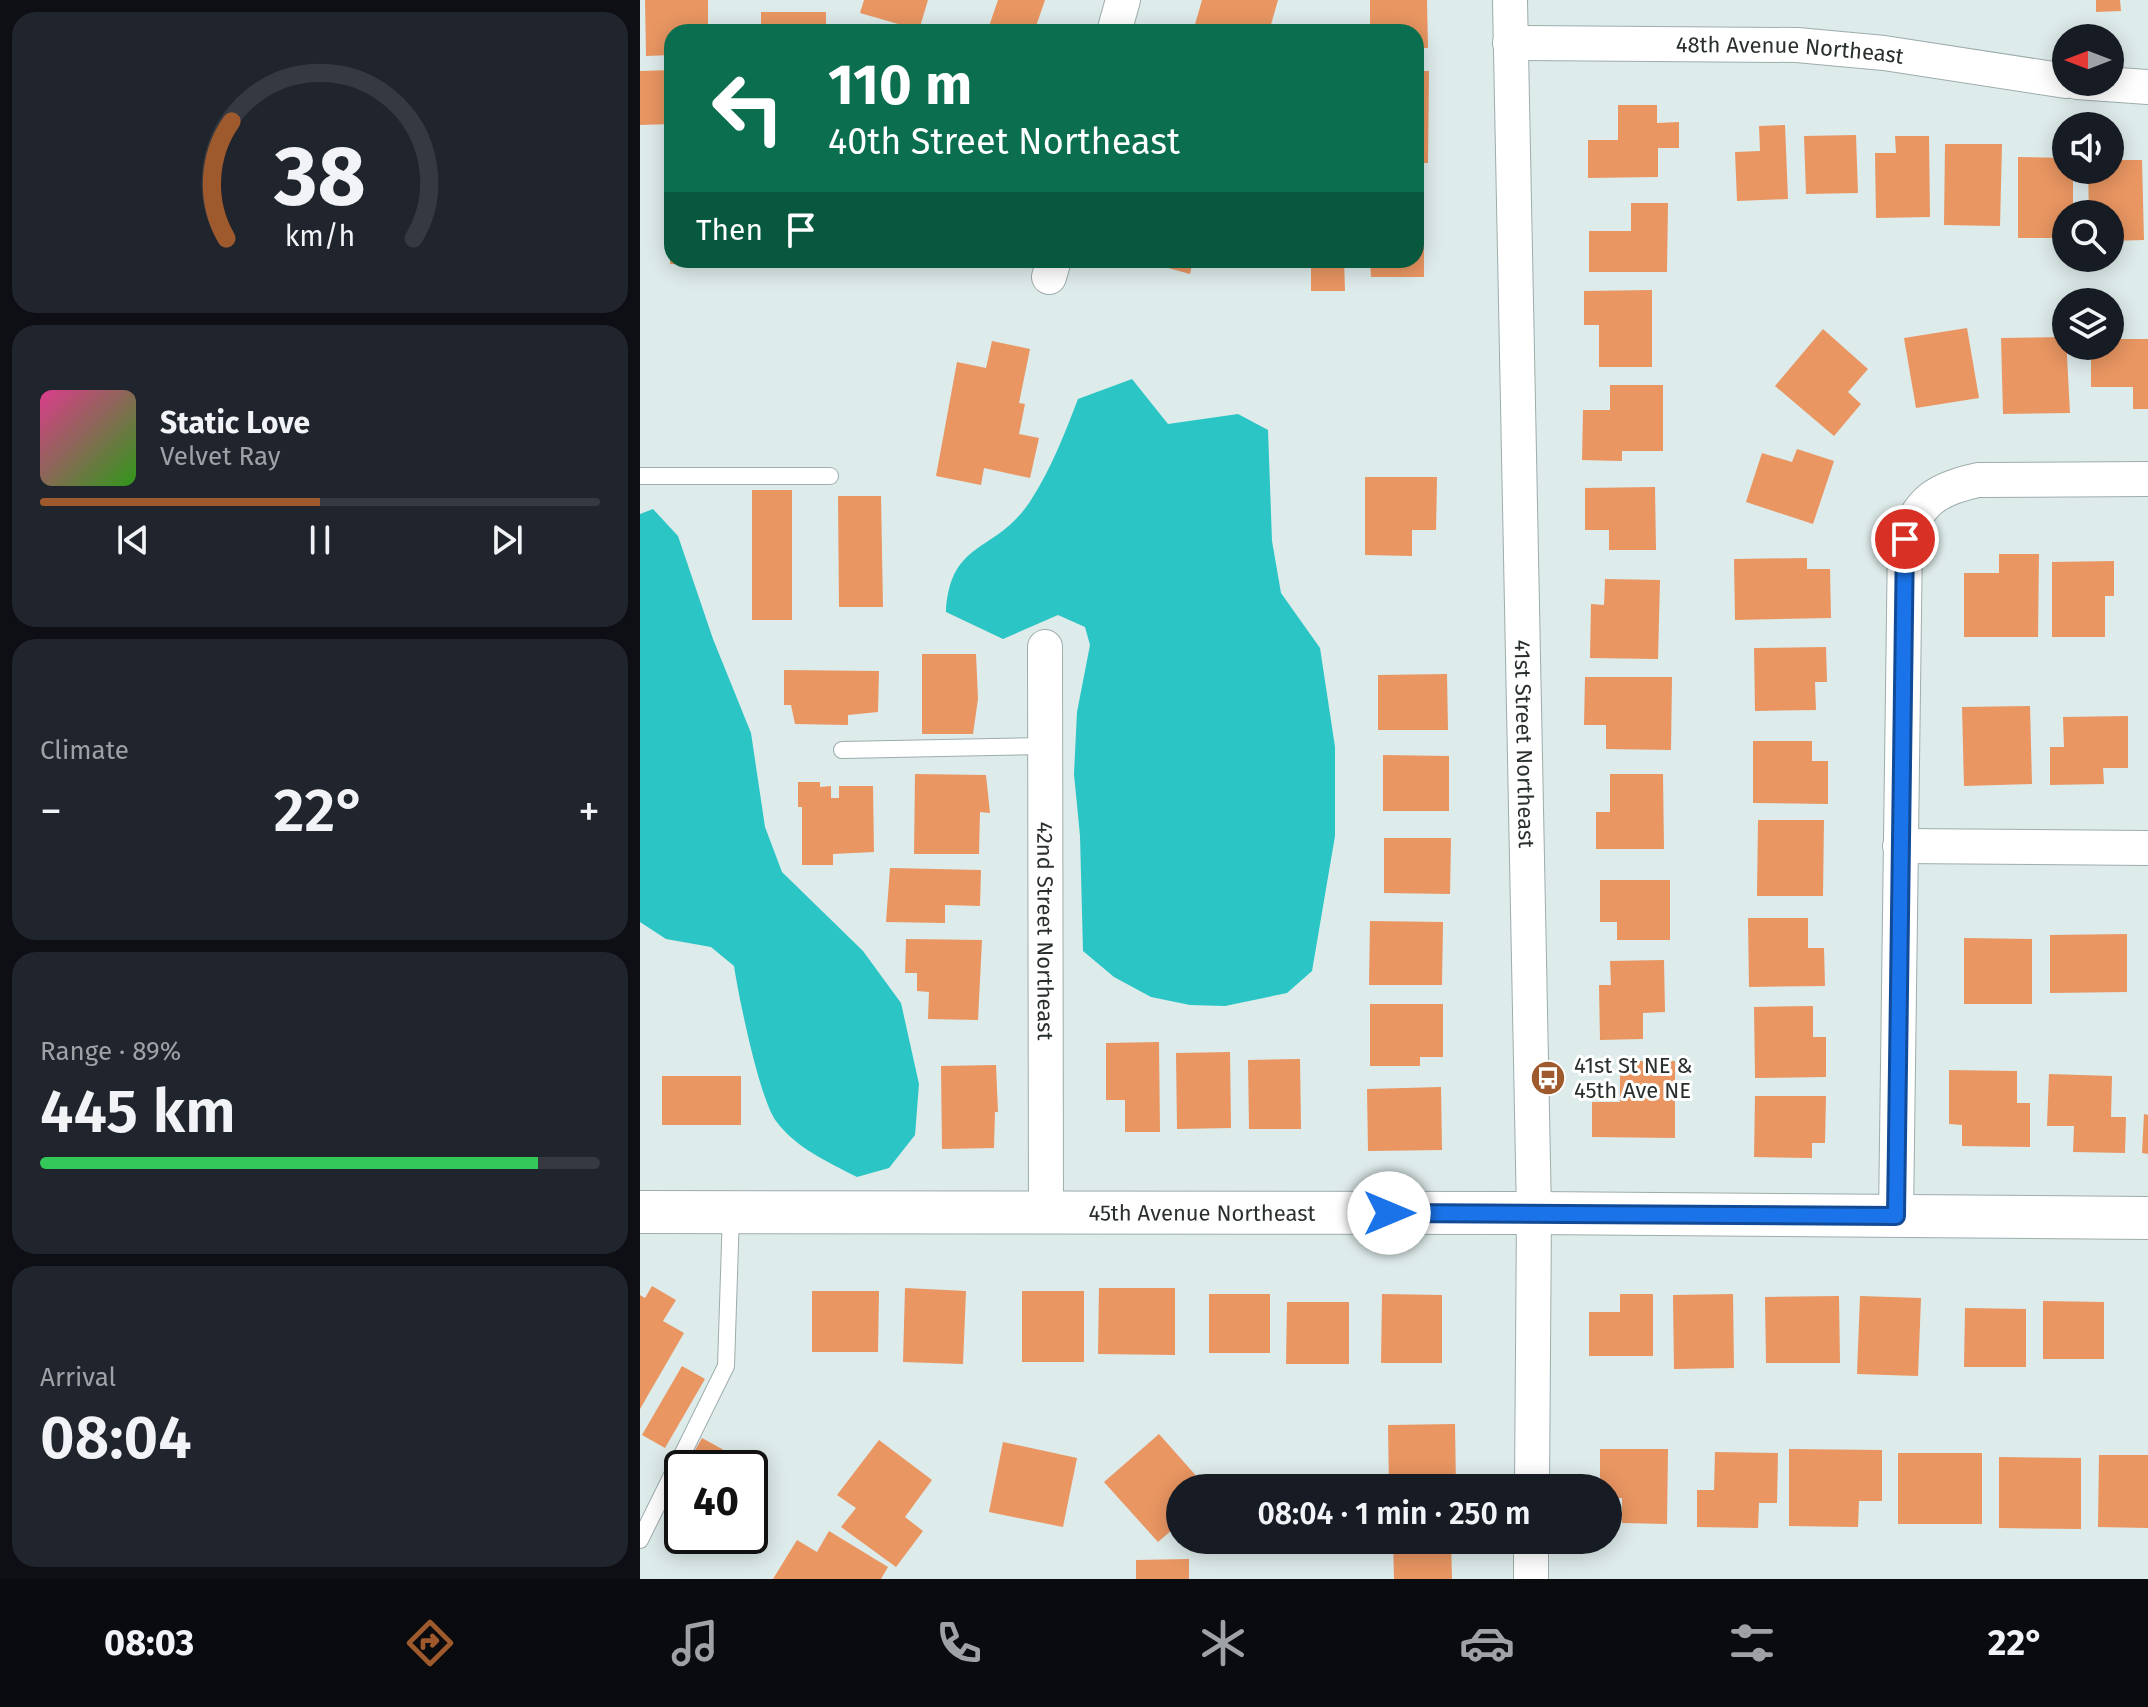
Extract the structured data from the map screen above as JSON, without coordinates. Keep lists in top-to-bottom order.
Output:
{
  "streets": {
    "street": [
      "48th Avenue Northeast",
      "41st Street Northeast",
      "42nd Street Northeast",
      "45th Avenue Northeast"
    ]
  },
  "crossings": [
    ["48th Avenue Northeast", "41st Street Northeast"],
    ["41st Street Northeast", "45th Avenue Northeast"],
    ["42nd Street Northeast", "45th Avenue Northeast"]
  ],
  "places": {
    "bus stop": ["41st St NE & 45th Ave NE"]
  },
  "north": "left",
  "page": {
    "turn": ["110 m", "40th Street Northeast"],
    "then": "Then",
    "song": ["Static Love", "Velvet Ray"],
    "tile": [
      "Climate",
      ["Range · 89%", "445 km"],
      ["Arrival", "08:04"]
    ],
    "heat": ["−", "22°", "+"],
    "limit": "40",
    "trip": "08:04 · 1 min · 250 m",
    "tabs": ["08:03", "22°"],
    "gauge": ["38", "km/h"]
  }
}
